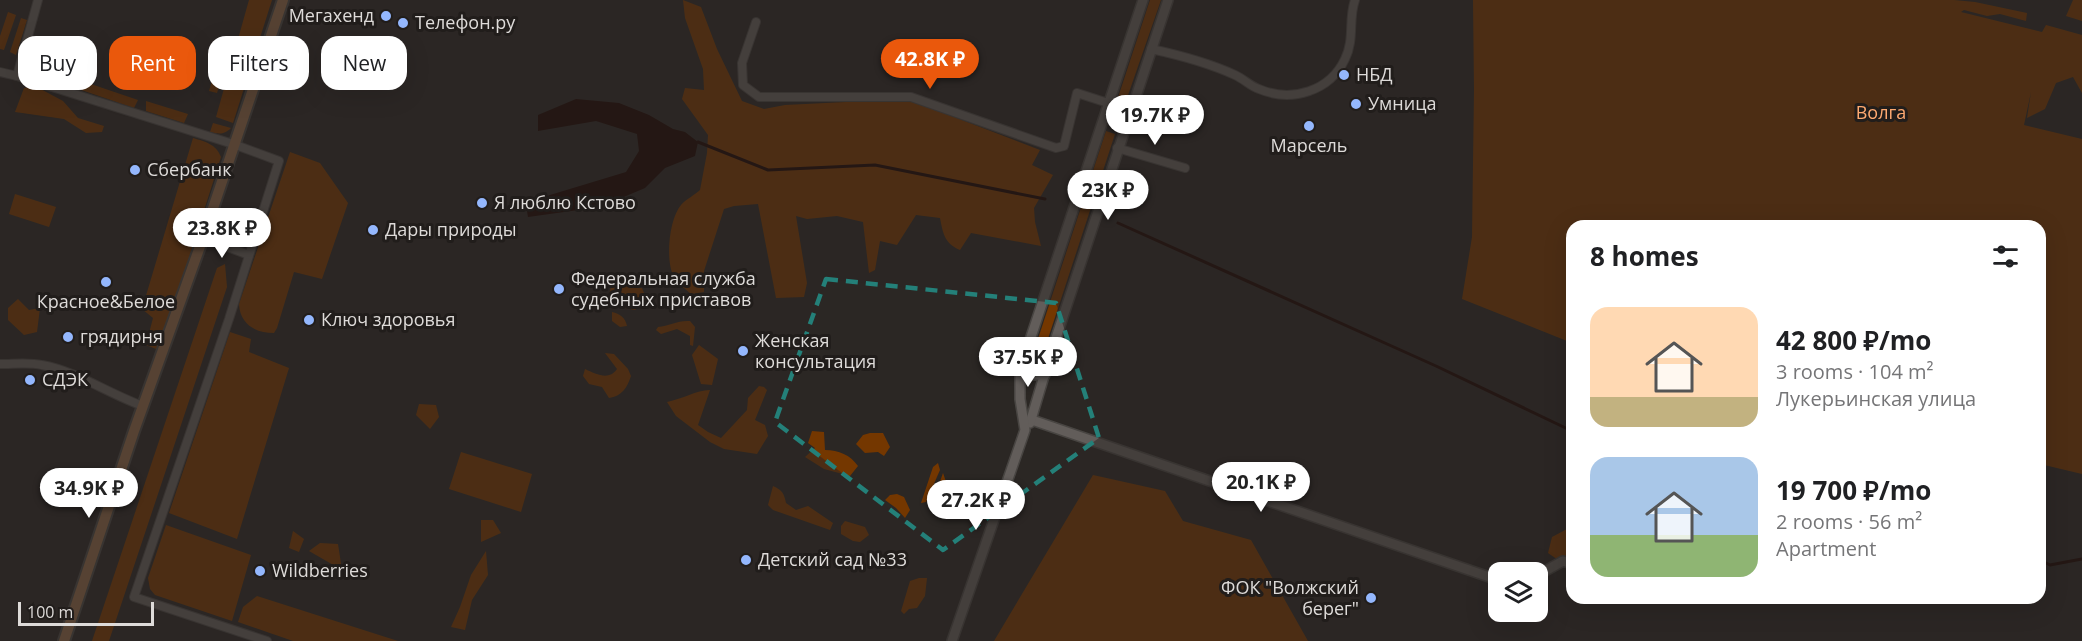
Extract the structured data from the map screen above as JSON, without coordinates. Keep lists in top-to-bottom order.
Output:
{
  "parks": ["Волга"],
  "places": [
    "Мегахенд",
    "Телефон.ру",
    "НБД",
    "Умница",
    "Марсель",
    "Сбербанк",
    "Я люблю Кстово",
    "Дары природы",
    "Красное&Белое",
    "Федеральная служба судебных приставов",
    "Ключ здоровья",
    "грядирня",
    "Женская консультация",
    "СДЭК",
    "Детский сад №33",
    "Wildberries",
    "ФОК \"Волжский берег\""
  ],
  "scale_bar": "100 m",
  "page": {
    "chip": [
      "Buy",
      "Rent",
      "Filters",
      "New"
    ],
    "price": [
      "42.8K ₽",
      "19.7K ₽",
      "23K ₽",
      "23.8K ₽",
      "37.5K ₽",
      "20.1K ₽",
      "34.9K ₽",
      "27.2K ₽"
    ],
    "heading": "8 homes",
    "list": [
      {
        "name": "42 800 ₽/mo",
        "note": "3 rooms · 104 m² · Лукерьинская улица"
      },
      {
        "name": "19 700 ₽/mo",
        "note": "2 rooms · 56 m² · Apartment"
      }
    ],
    "scale": "100 m"
  }
}
